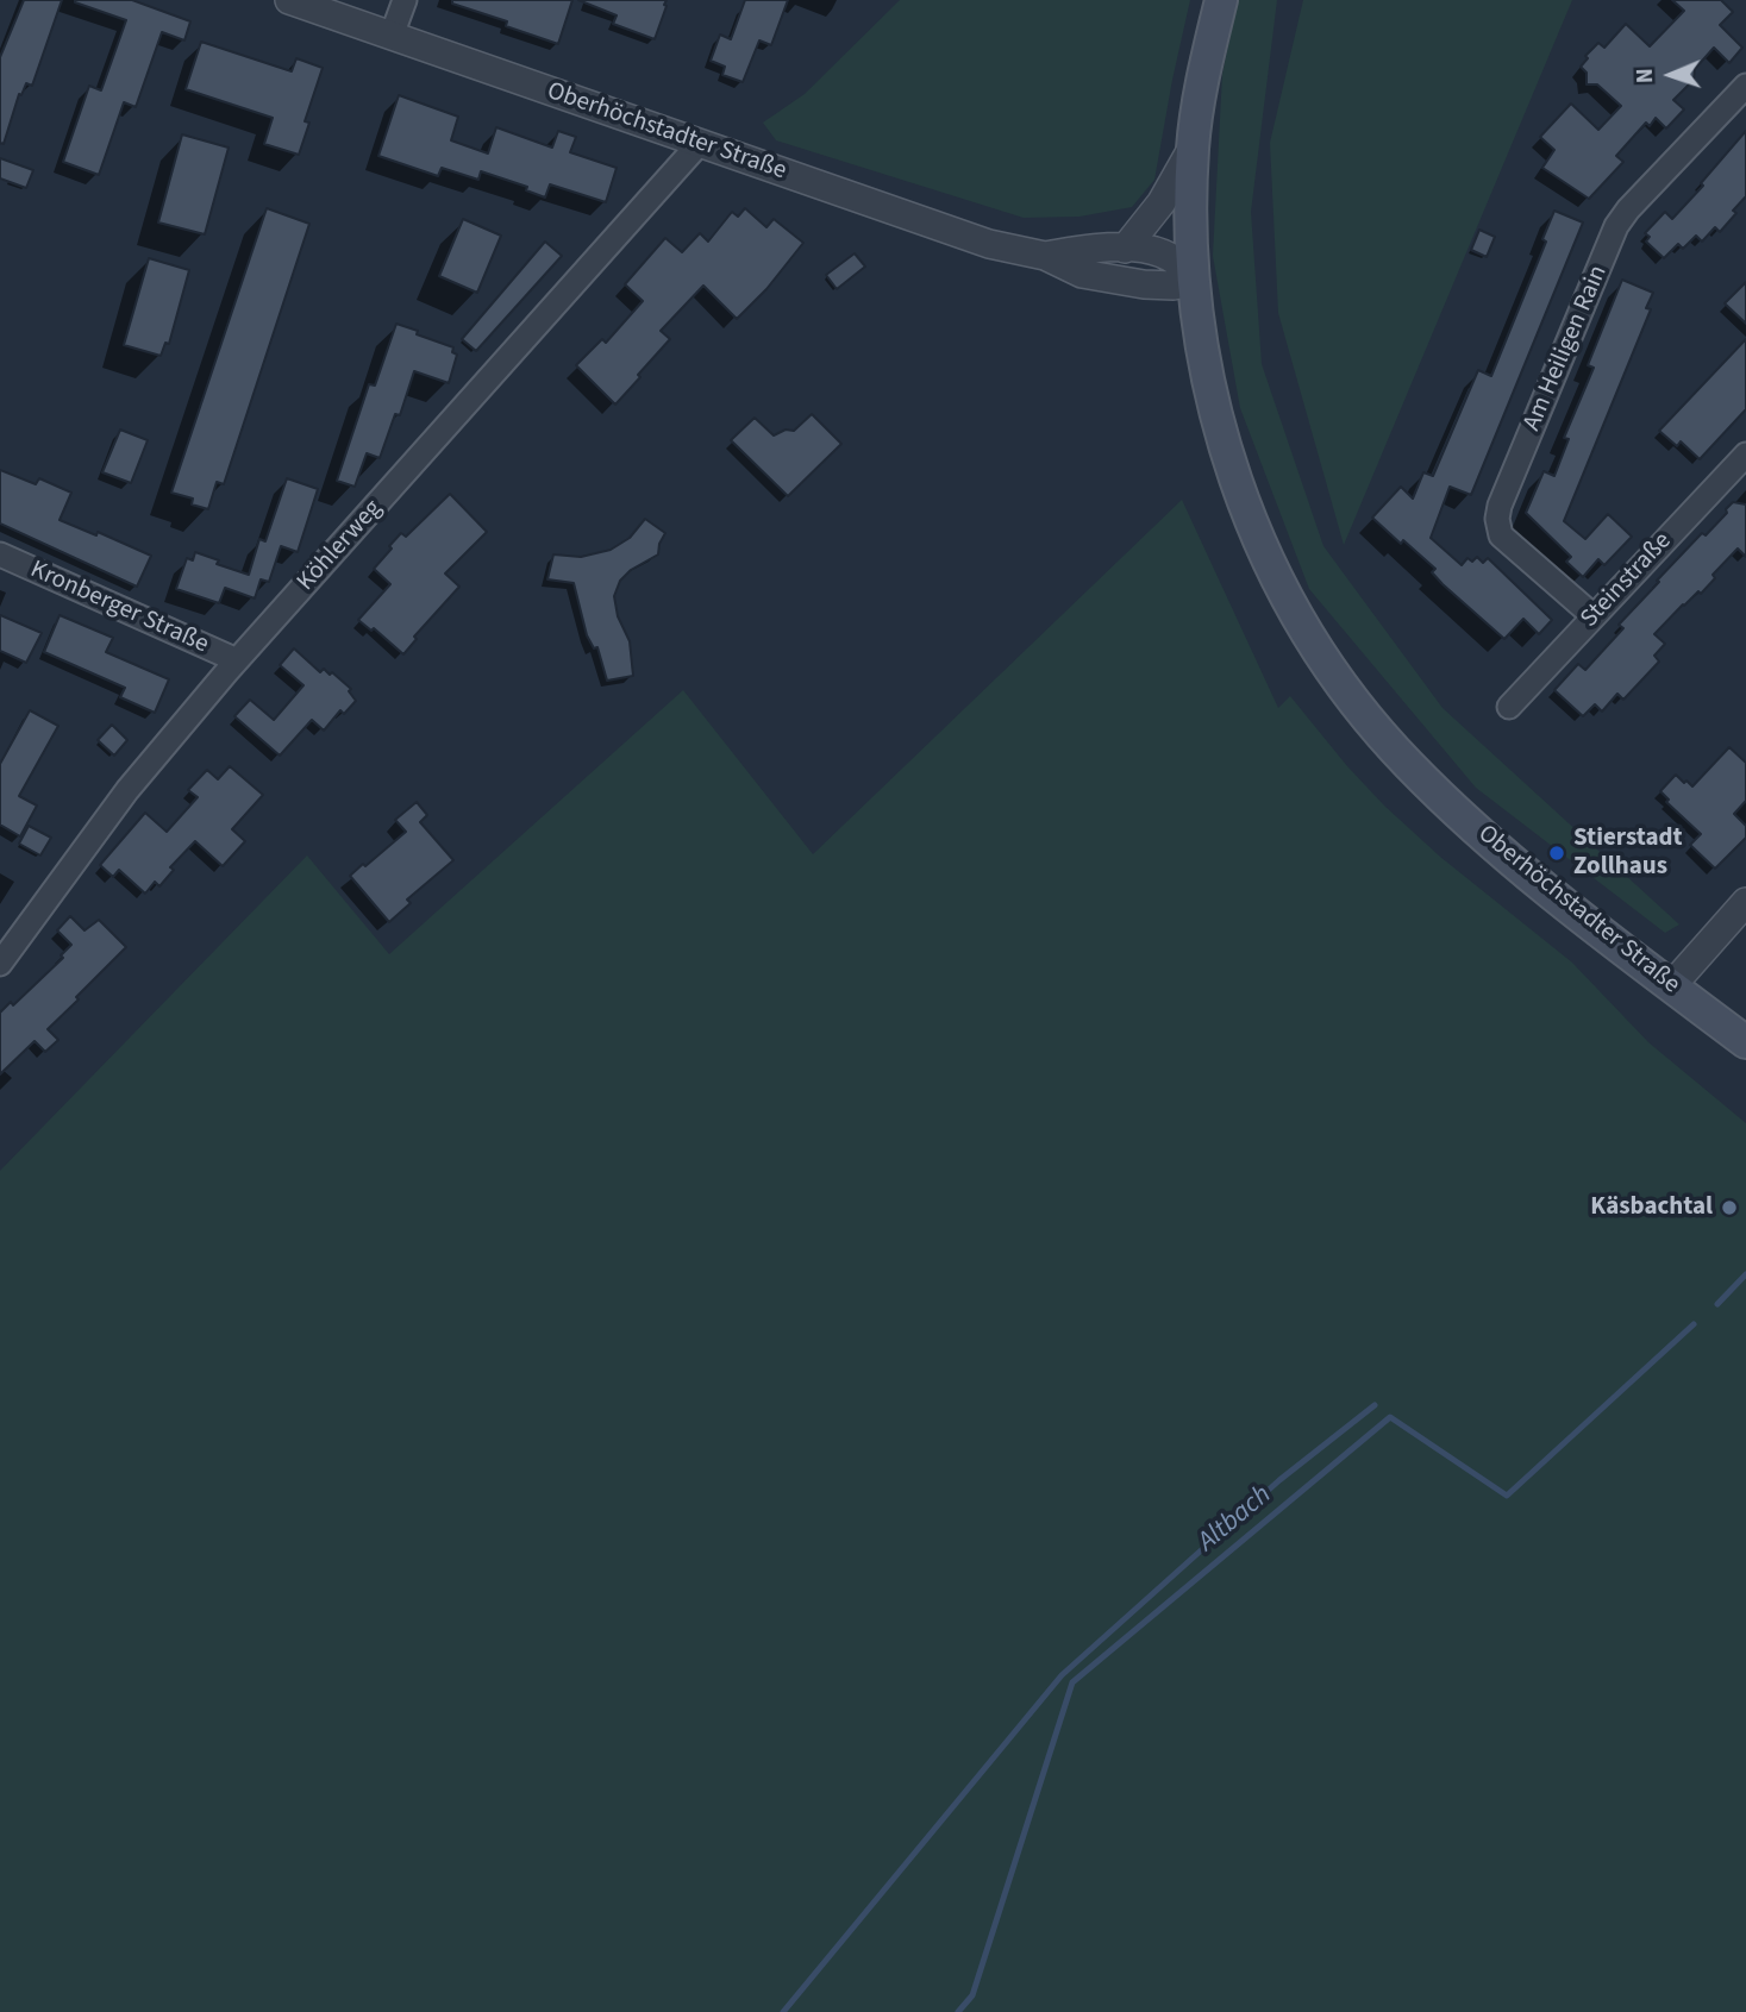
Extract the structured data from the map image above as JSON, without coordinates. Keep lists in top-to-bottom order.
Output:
{
  "streets": {
    "main road": ["Oberhöchstadter Straße"],
    "street": [
      "Am Heiligen Rain",
      "Köhlerweg",
      "Steinstraße",
      "Kronberger Straße"
    ]
  },
  "crossings": [
    ["Oberhöchstadter Straße", "Köhlerweg"],
    ["Am Heiligen Rain", "Steinstraße"],
    ["Köhlerweg", "Kronberger Straße"]
  ],
  "water": ["Altbach"],
  "places": ["Stierstadt Zollhaus", "Käsbachtal"],
  "north": "left"
}
